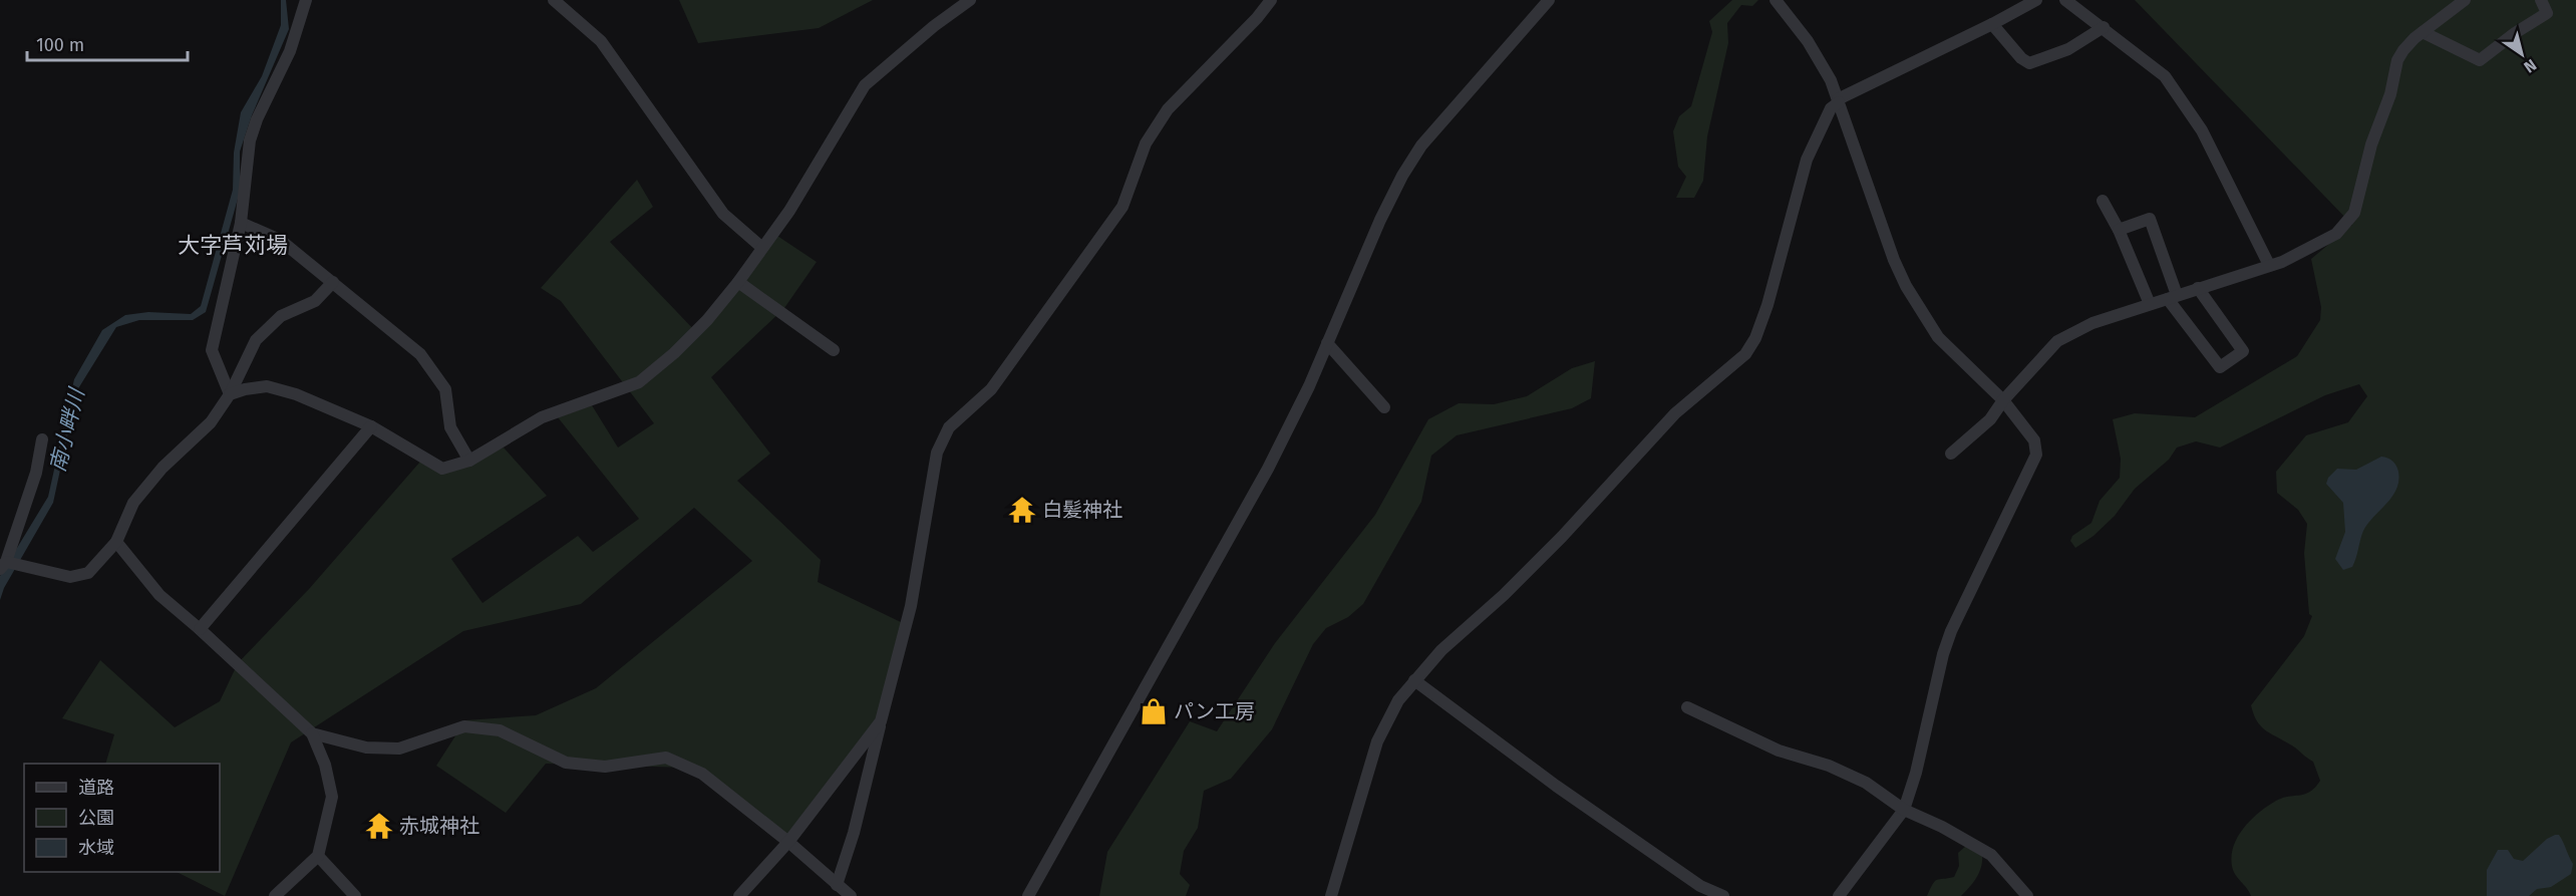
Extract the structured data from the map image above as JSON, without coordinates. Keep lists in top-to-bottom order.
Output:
{
  "districts": ["大字芦苅場"],
  "water": ["南小畔川"],
  "places": {
    "temple": ["白髪神社", "赤城神社"],
    "shop": ["パン工房"]
  },
  "legend": ["道路", "公園", "水域"],
  "scale_bar": "100 m",
  "north": "bottom right"
}
